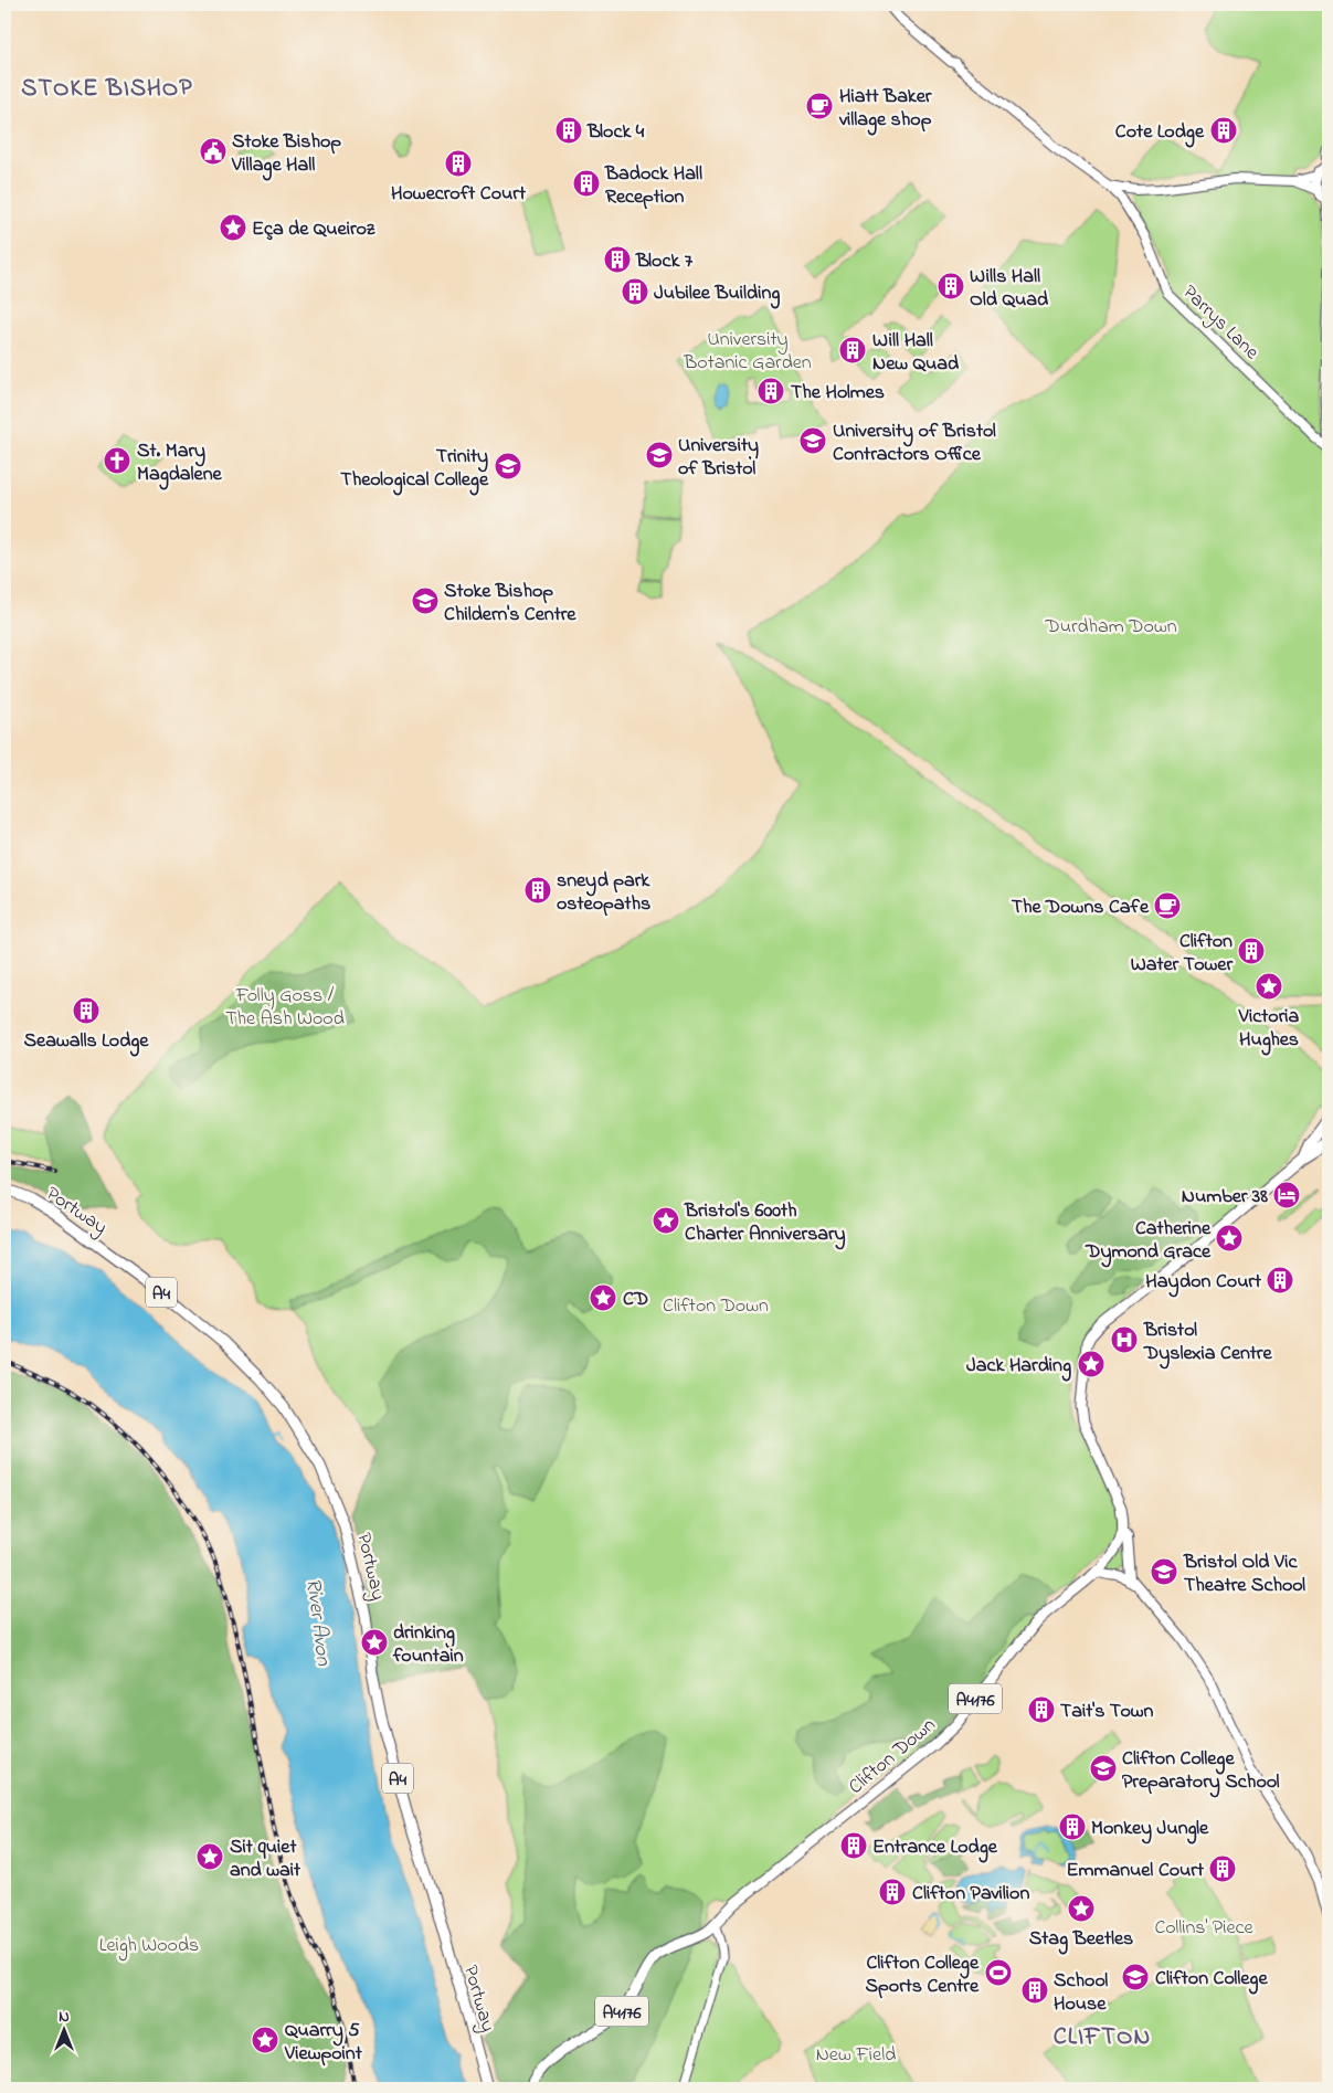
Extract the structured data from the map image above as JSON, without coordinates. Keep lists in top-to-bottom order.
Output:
{
  "streets": {
    "main road": [
      "Parrys Lane",
      "Portway",
      "A4",
      "A4176",
      "Clifton Down"
    ]
  },
  "crossings": [
    ["A4176", "Clifton Down"]
  ],
  "districts": ["STOKE BISHOP", "CLIFTON"],
  "water": ["River Avon"],
  "parks": [
    "University Botanic Garden",
    "Durdham Down",
    "Folly Goss / The Ash Wood",
    "Clifton Down",
    "Collins' Piece",
    "Leigh Woods",
    "New Field"
  ],
  "places": {
    "cafe": ["Hiatt Baker village shop", "The Downs Cafe"],
    "building": [
      "Block 4",
      "Cote Lodge",
      "Howecroft Court",
      "Badock Hall Reception",
      "Block 7",
      "Wills Hall Old Quad",
      "Jubilee Building",
      "Will Hall New Quad",
      "The Holmes",
      "sneyd park osteopaths",
      "Clifton Water Tower",
      "Seawalls Lodge",
      "Haydon Court",
      "Tait's Town",
      "Monkey Jungle",
      "Entrance Lodge",
      "Emmanuel Court",
      "Clifton Pavilion",
      "School House"
    ],
    "public building": ["Stoke Bishop Village Hall"],
    "place": [
      "Eça de Queiroz",
      "Victoria Hughes",
      "Bristol's 600th Charter Anniversary",
      "Catherine Dymond Grace",
      "CD",
      "Jack Harding",
      "drinking fountain",
      "Sit quiet and wait",
      "Stag Beetles",
      "Quarry 5 Viewpoint"
    ],
    "school or university": [
      "University of Bristol Contractors Office",
      "University of Bristol",
      "Trinity Theological College",
      "Stoke Bishop Childern's Centre",
      "Bristol Old Vic Theatre School",
      "Clifton College Preparatory School",
      "Clifton College"
    ],
    "church": ["St. Mary Magdalene"],
    "hotel": ["Number 38"],
    "hospital": ["Bristol Dyslexia Centre"],
    "sports": ["Clifton College Sports Centre"]
  },
  "north": "top"
}
